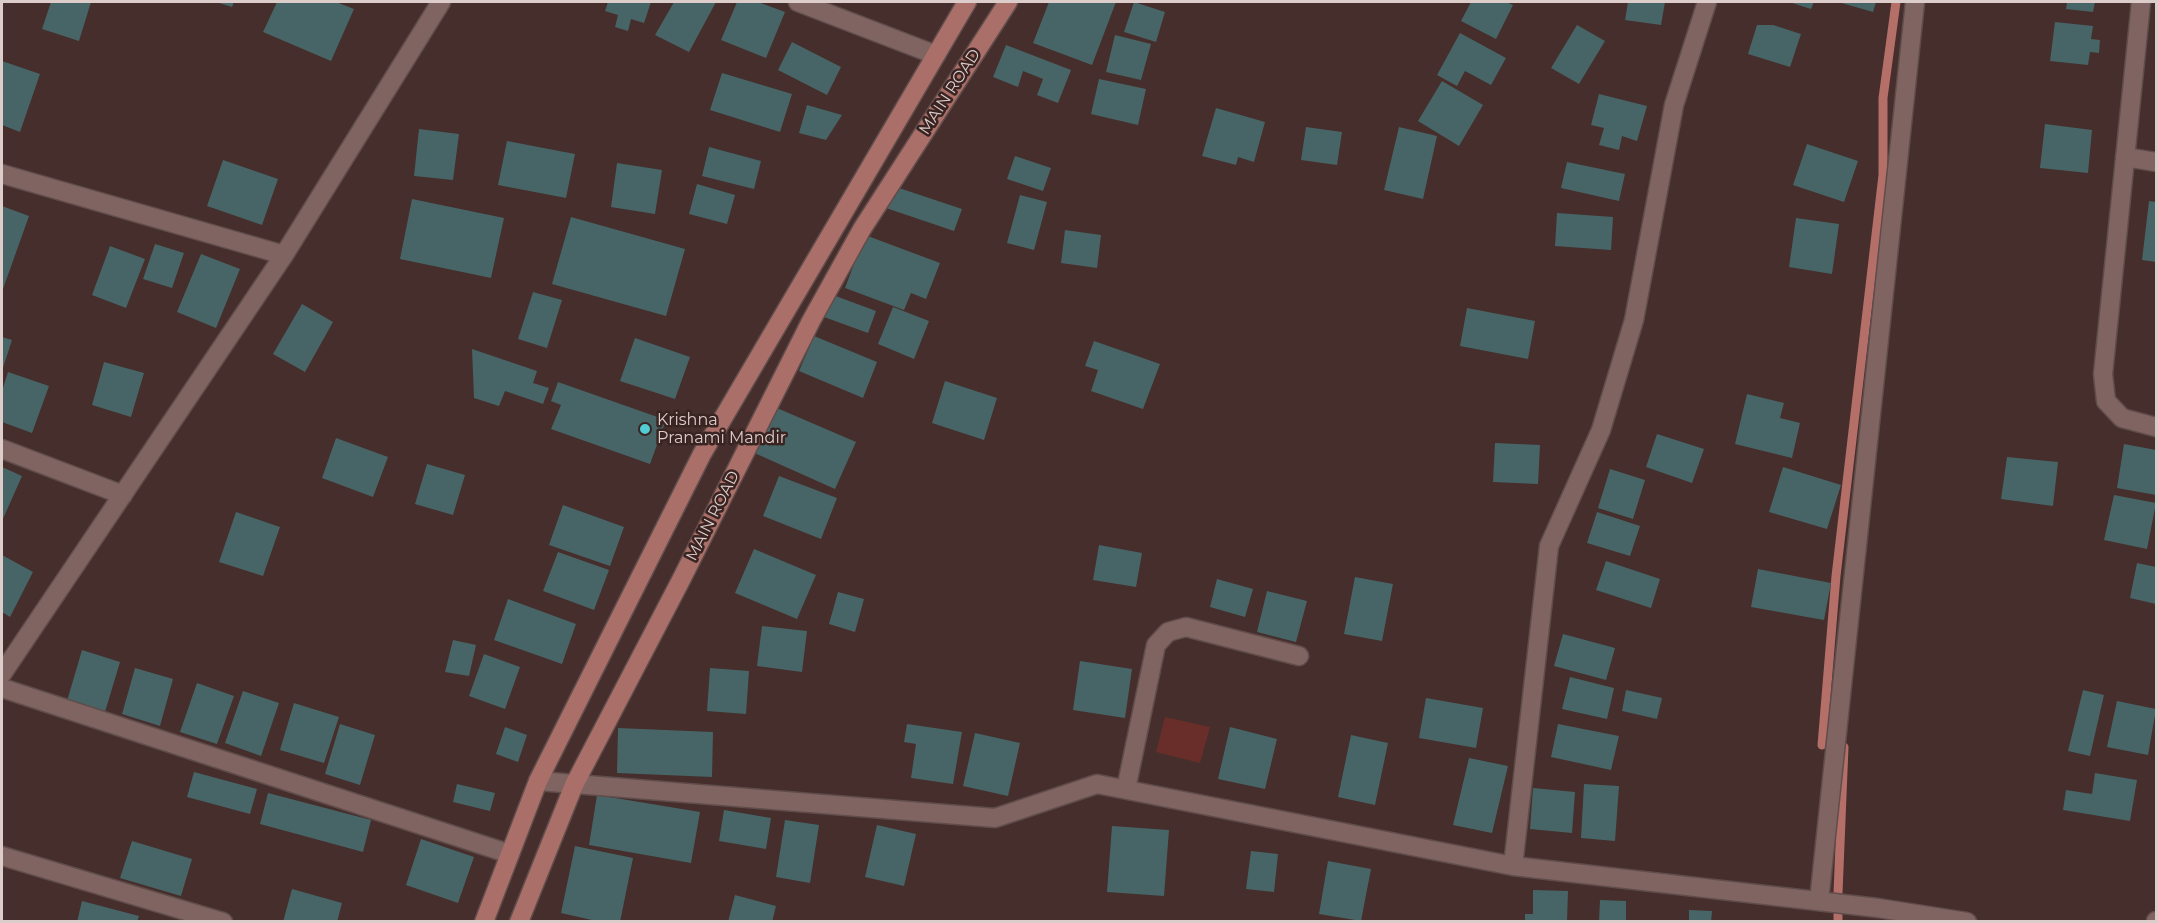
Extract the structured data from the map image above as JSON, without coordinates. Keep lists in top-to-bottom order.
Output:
{
  "streets": {
    "main road": ["MAIN ROAD"]
  },
  "places": ["Krishna Pranami Mandir"]
}
